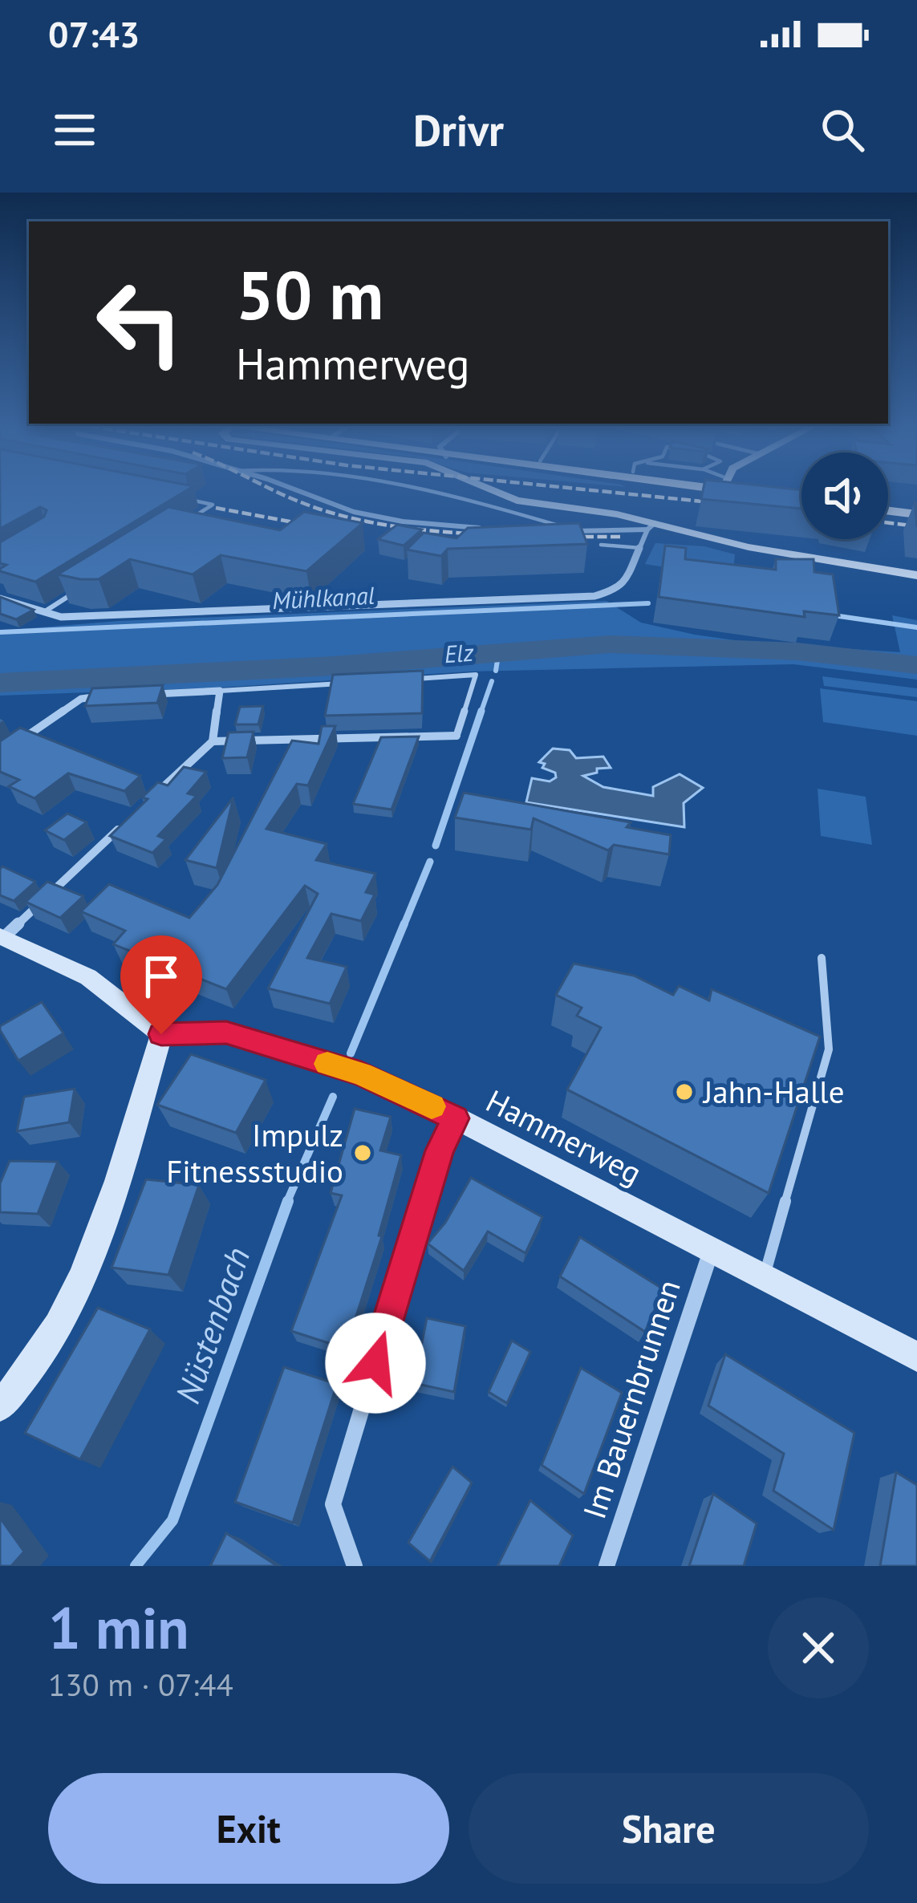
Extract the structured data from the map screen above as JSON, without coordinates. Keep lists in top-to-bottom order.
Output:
{
  "streets": {
    "street": ["Hammerweg", "Im Bauernbrunnen"]
  },
  "crossings": [
    ["Hammerweg", "Im Bauernbrunnen"]
  ],
  "water": ["Mühlkanal", "Elz", "Nüstenbach"],
  "places": ["Jahn-Halle", "Impulz Fitnessstudio"],
  "page": {
    "status": "07:43",
    "header": "Drivr",
    "turn": ["50 m", "Hammerweg"],
    "heading": ["1 min", "130 m · 07:44"],
    "buttons": ["Exit", "Share"]
  }
}
